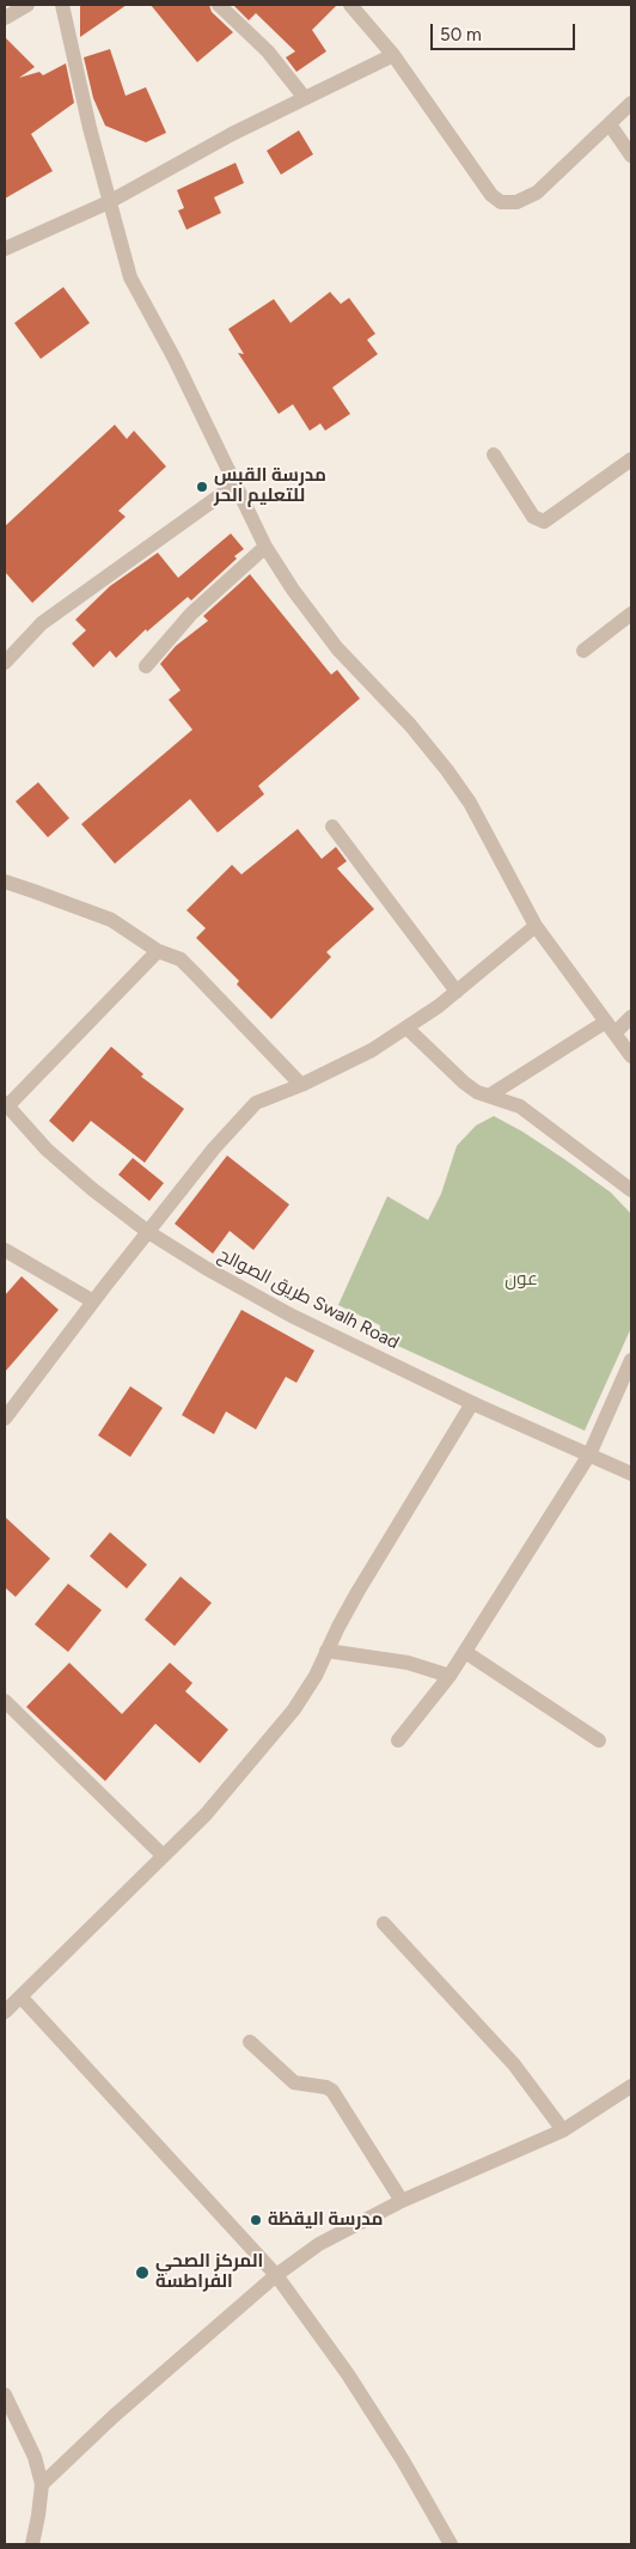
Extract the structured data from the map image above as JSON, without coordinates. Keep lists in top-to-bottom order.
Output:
{
  "streets": {
    "street": ["طريق الصوالح Swalh Road"]
  },
  "parks": ["عون"],
  "places": ["مدرسة القبس للتعليم الحر", "مدرسة اليقظة", "المركز الصحي الفراطسة"],
  "scale_bar": "50 m"
}
